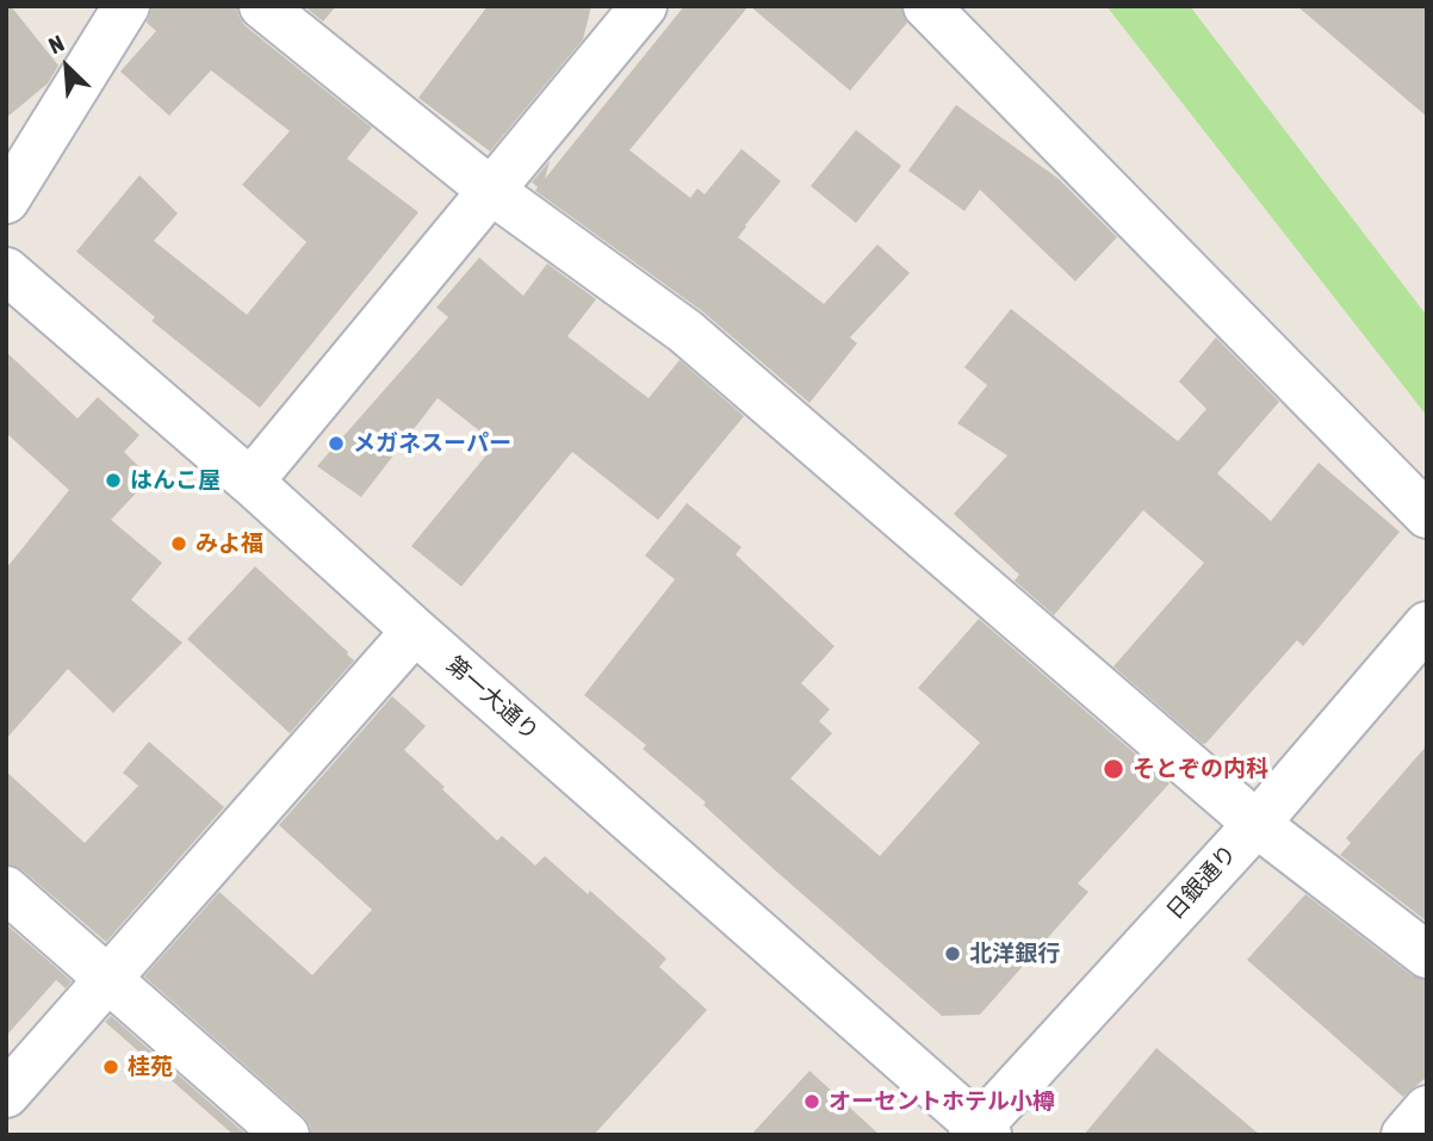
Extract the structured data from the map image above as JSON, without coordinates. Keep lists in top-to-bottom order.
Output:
{
  "streets": {
    "street": ["第一大通り", "日銀通り"]
  },
  "crossings": [
    ["第一大通り", "日銀通り"]
  ],
  "places": [
    "メガネスーパー",
    "はんこ屋",
    "みよ福",
    "そとぞの内科",
    "北洋銀行",
    "桂苑",
    "オーセントホテル小樽"
  ],
  "north": "top left"
}
